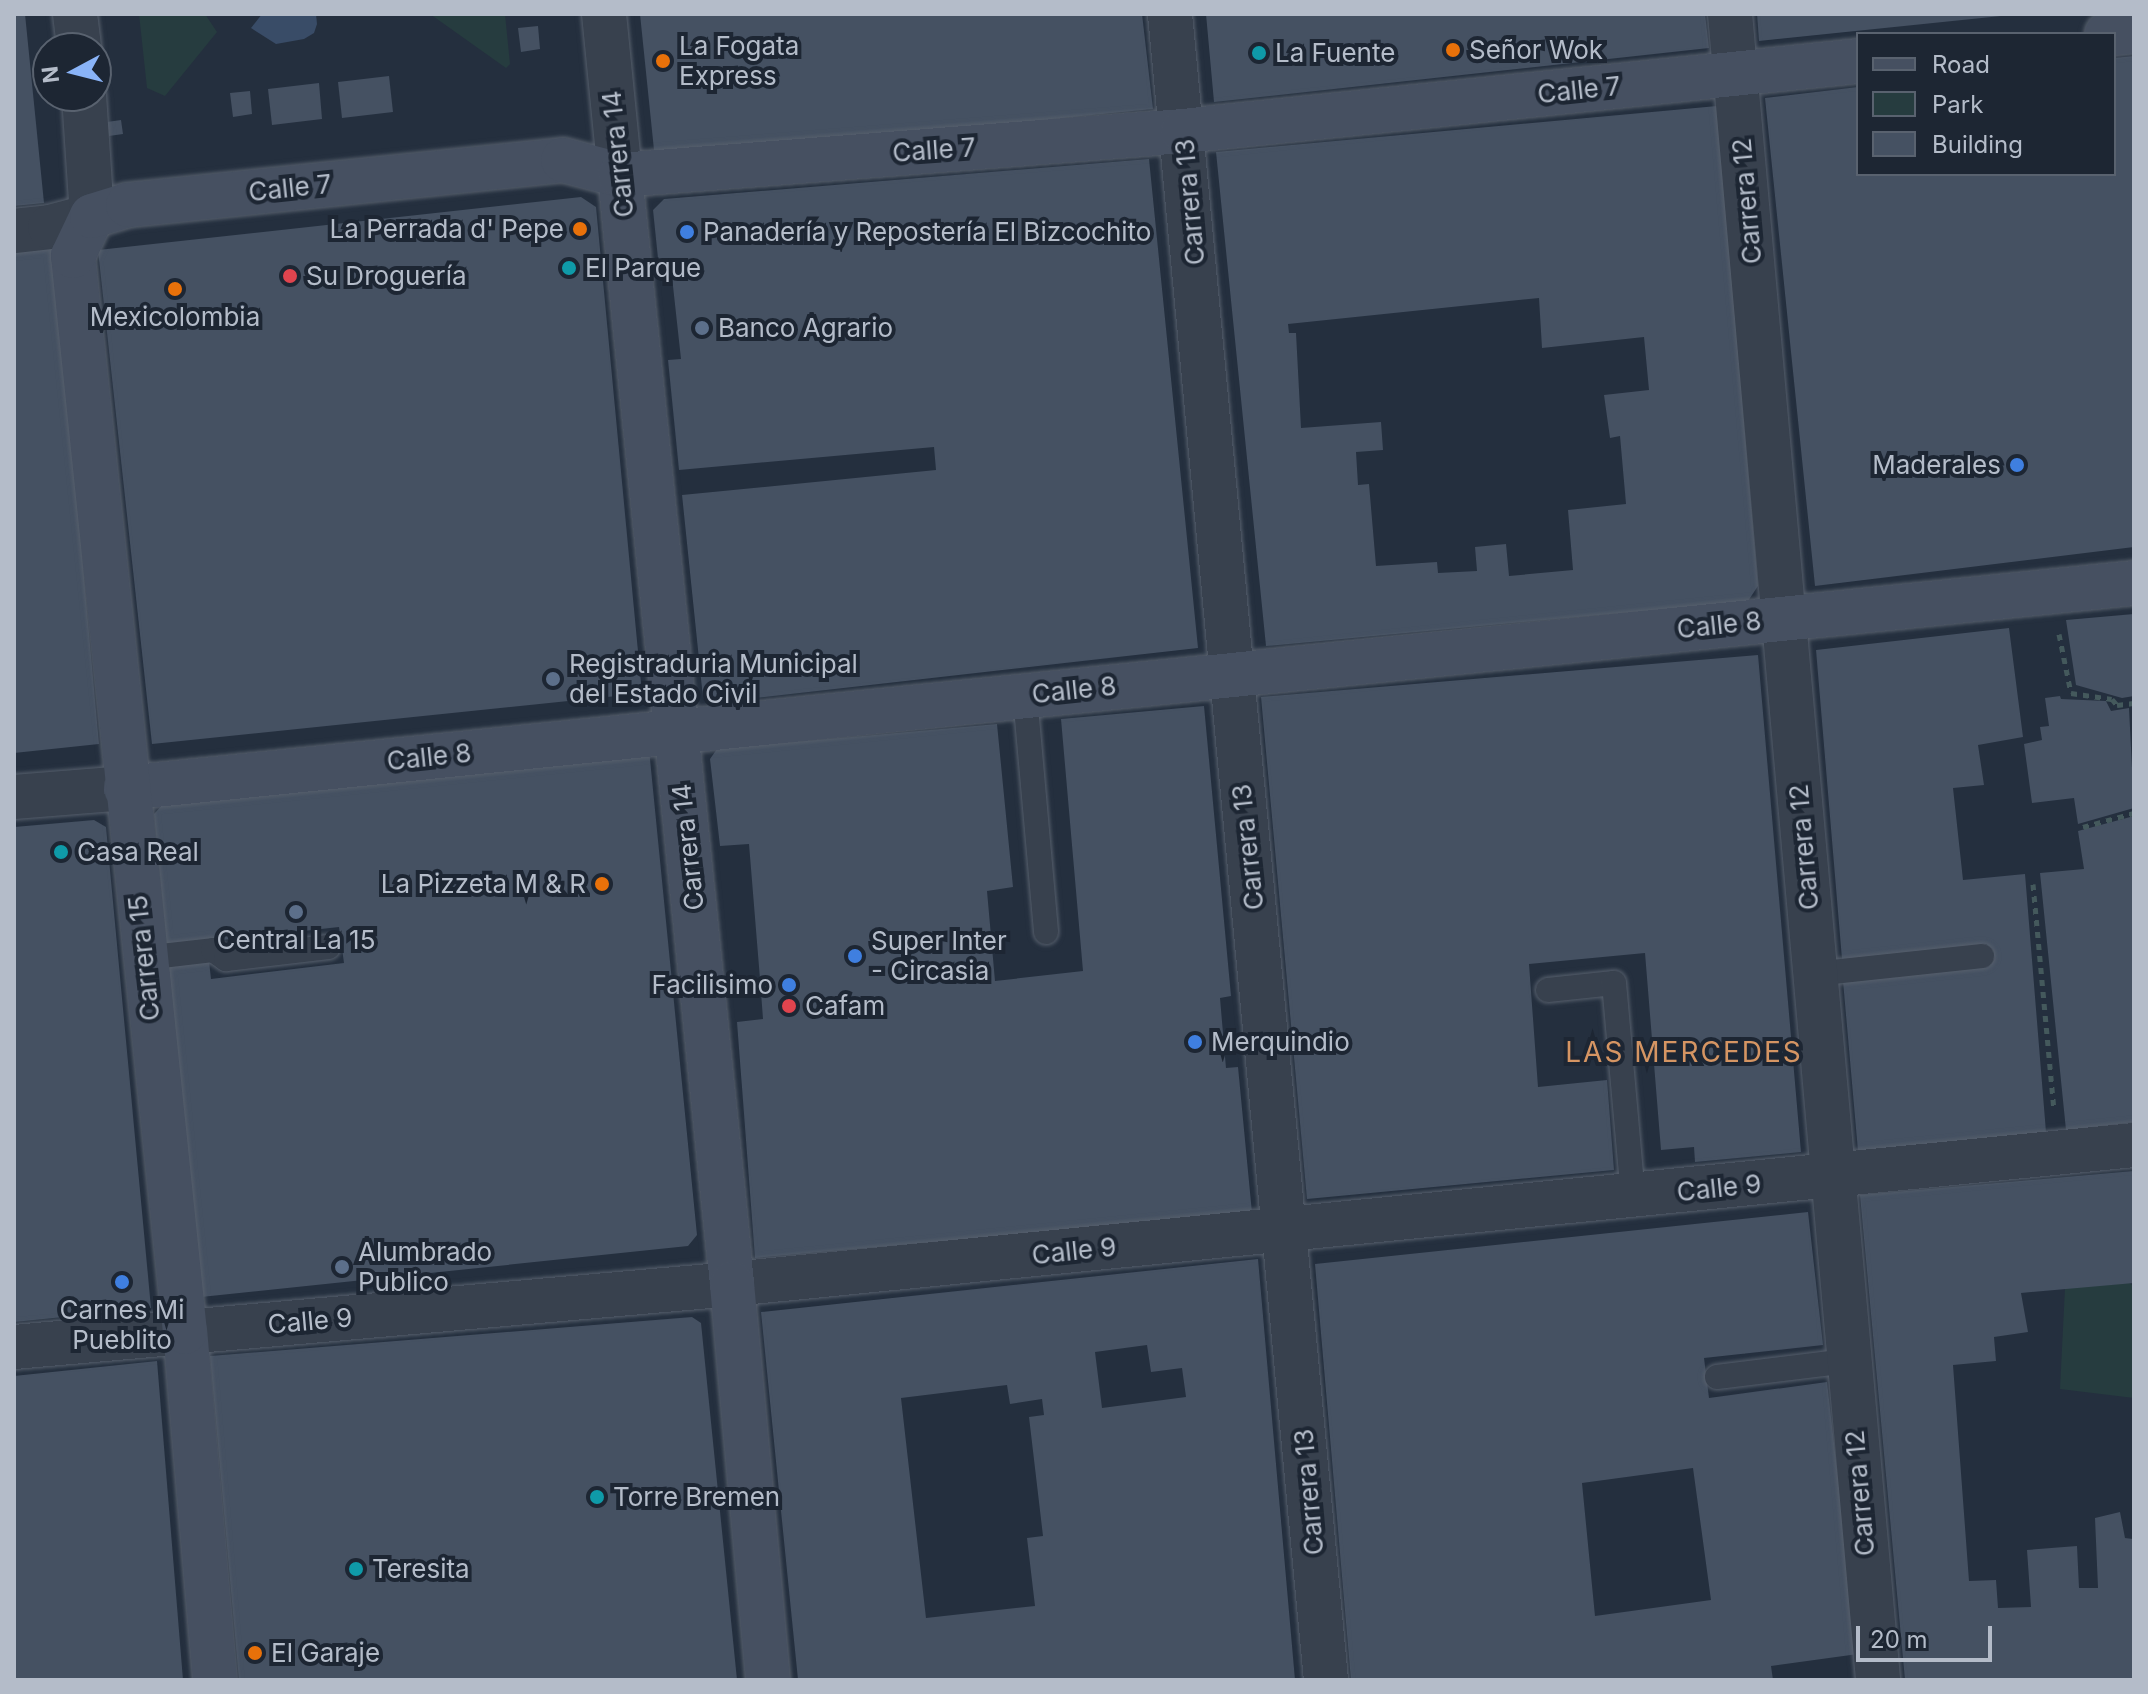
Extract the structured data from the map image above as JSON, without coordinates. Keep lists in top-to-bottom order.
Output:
{
  "streets": {
    "main road": [
      "Calle 7",
      "Carrera 14",
      "Calle 8",
      "Carrera 15"
    ],
    "street": ["Carrera 12", "Carrera 13", "Calle 9"]
  },
  "crossings": [
    ["Calle 7", "Carrera 14"],
    ["Calle 7", "Carrera 12"],
    ["Calle 7", "Carrera 13"],
    ["Calle 7", "Carrera 15"],
    ["Carrera 14", "Calle 8"],
    ["Carrera 14", "Calle 9"],
    ["Carrera 12", "Calle 8"],
    ["Carrera 12", "Calle 9"],
    ["Carrera 13", "Calle 8"],
    ["Carrera 13", "Calle 9"],
    ["Calle 8", "Carrera 15"],
    ["Carrera 15", "Calle 9"]
  ],
  "districts": ["LAS MERCEDES"],
  "places": [
    "Señor Wok",
    "La Fuente",
    "La Fogata Express",
    "La Perrada d' Pepe",
    "Panadería y Repostería El Bizcochito",
    "El Parque",
    "Su Droguería",
    "Mexicolombia",
    "Banco Agrario",
    "Maderales",
    "Registraduria Municipal del Estado Civil",
    "Casa Real",
    "La Pizzeta M & R",
    "Central La 15",
    "Super Inter - Circasia",
    "Facilisimo",
    "Cafam",
    "Merquindio",
    "Alumbrado Publico",
    "Carnes Mi Pueblito",
    "Torre Bremen",
    "Teresita",
    "El Garaje"
  ],
  "legend": ["Road", "Park", "Building"],
  "scale_bar": "20 m",
  "north": "left"
}
